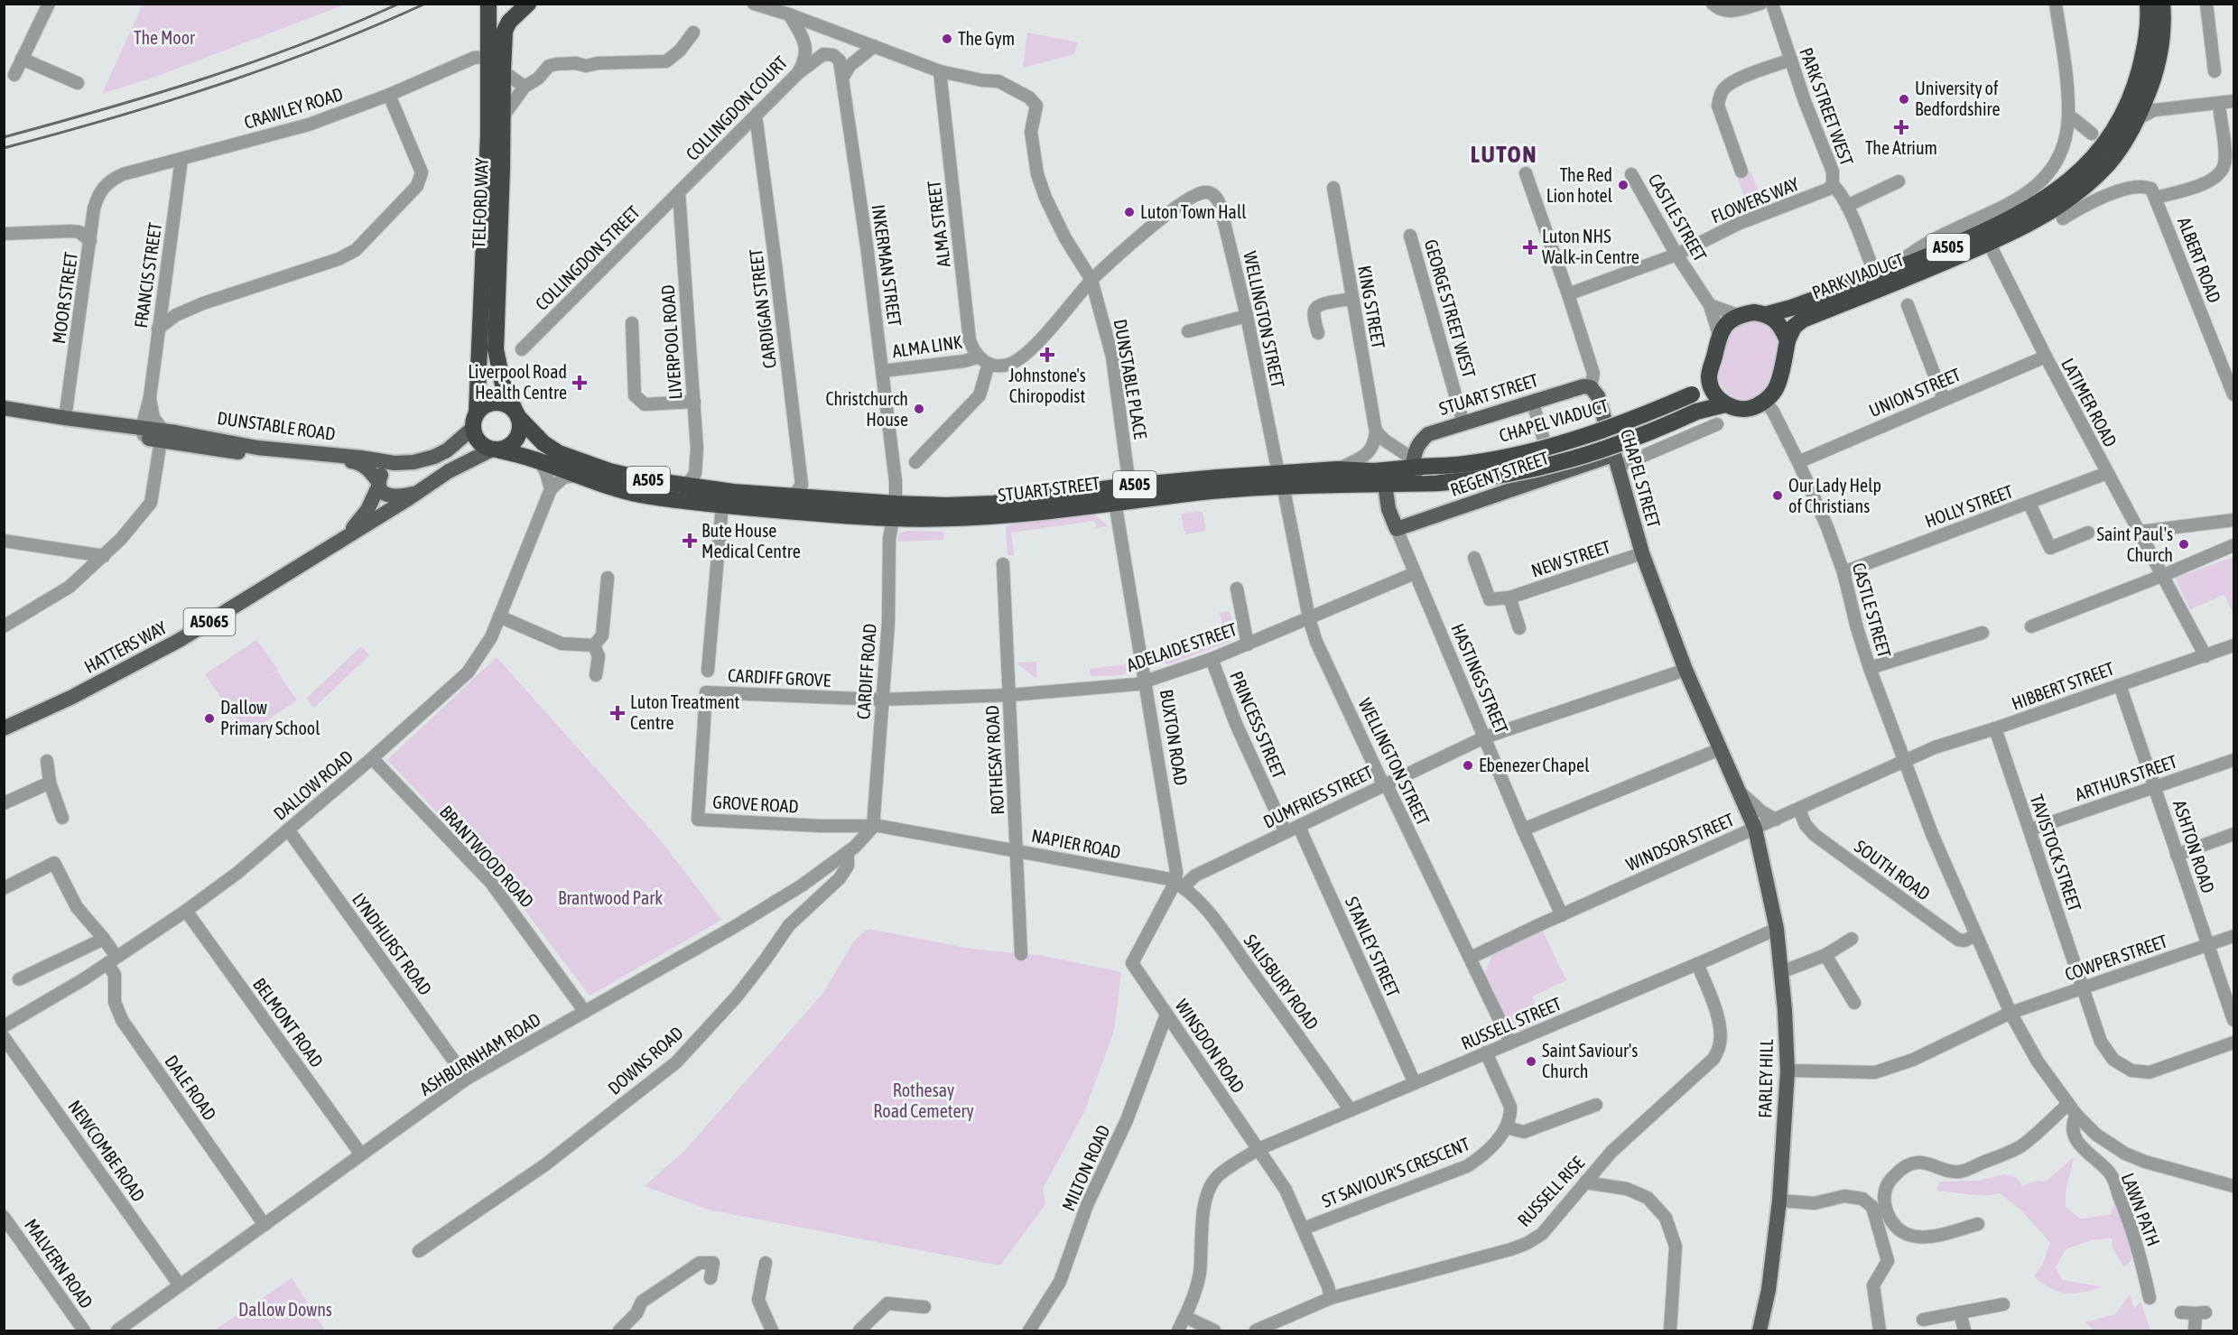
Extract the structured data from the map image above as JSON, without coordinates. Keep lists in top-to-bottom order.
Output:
{
  "streets": {
    "highway": [
      "TELFORD WAY",
      "A505",
      "PARK VIADUCT",
      "STUART STREET",
      "CHAPEL VIADUCT"
    ],
    "main road": [
      "DUNSTABLE ROAD",
      "REGENT STREET",
      "CHAPEL STREET",
      "A5065",
      "HATTERS WAY",
      "HASTINGS STREET",
      "FARLEY HILL"
    ],
    "street": [
      "PARK STREET WEST",
      "CRAWLEY ROAD",
      "COLLINGDON COURT",
      "FLOWERS WAY",
      "CASTLE STREET",
      "ALMA STREET",
      "COLLINGDON STREET",
      "ALBERT ROAD",
      "INKERMAN STREET",
      "FRANCIS STREET",
      "MOOR STREET",
      "KING STREET",
      "CARDIGAN STREET",
      "GEORGE STREET WEST",
      "WELLINGTON STREET",
      "LIVERPOOL ROAD",
      "ALMA LINK",
      "DUNSTABLE PLACE",
      "UNION STREET",
      "LATIMER ROAD",
      "HOLLY STREET",
      "NEW STREET",
      "ADELAIDE STREET",
      "CARDIFF ROAD",
      "CARDIFF GROVE",
      "HIBBERT STREET",
      "PRINCESS STREET",
      "BUXTON ROAD",
      "ROTHESAY ROAD",
      "ARTHUR STREET",
      "DALLOW ROAD",
      "DUMFRIES STREET",
      "GROVE ROAD",
      "WINDSOR STREET",
      "NAPIER ROAD",
      "ASHTON ROAD",
      "TAVISTOCK STREET",
      "BRANTWOOD ROAD",
      "SOUTH ROAD",
      "LYNDHURST ROAD",
      "STANLEY STREET",
      "COWPER STREET",
      "SALISBURY ROAD",
      "BELMONT ROAD",
      "RUSSELL STREET",
      "WINSDON ROAD",
      "ASHBURNHAM ROAD",
      "DOWNS ROAD",
      "DALE ROAD",
      "NEWCOMBE ROAD",
      "MILTON ROAD",
      "ST SAVIOUR'S CRESCENT",
      "RUSSELL RISE",
      "LAWN PATH",
      "MALVERN ROAD"
    ]
  },
  "crossings": [
    ["PARK STREET WEST", "FLOWERS WAY"],
    ["PARK STREET WEST", "PARK VIADUCT"],
    ["CRAWLEY ROAD", "TELFORD WAY"],
    ["CRAWLEY ROAD", "FRANCIS STREET"],
    ["CRAWLEY ROAD", "MOOR STREET"],
    ["COLLINGDON COURT", "COLLINGDON STREET"],
    ["COLLINGDON COURT", "CARDIGAN STREET"],
    ["COLLINGDON COURT", "LIVERPOOL ROAD"],
    ["FLOWERS WAY", "CASTLE STREET"],
    ["FLOWERS WAY", "CHAPEL STREET"],
    ["TELFORD WAY", "A505"],
    ["TELFORD WAY", "DUNSTABLE ROAD"],
    ["TELFORD WAY", "HATTERS WAY"],
    ["CASTLE STREET", "A505"],
    ["CASTLE STREET", "PARK VIADUCT"],
    ["CASTLE STREET", "UNION STREET"],
    ["CASTLE STREET", "STUART STREET"],
    ["CASTLE STREET", "CHAPEL VIADUCT"],
    ["CASTLE STREET", "HOLLY STREET"],
    ["CASTLE STREET", "HIBBERT STREET"],
    ["CASTLE STREET", "WINDSOR STREET"],
    ["CASTLE STREET", "SOUTH ROAD"],
    ["CASTLE STREET", "COWPER STREET"],
    ["CASTLE STREET", "LAWN PATH"],
    ["ALMA STREET", "ALMA LINK"],
    ["ALMA STREET", "DUNSTABLE PLACE"],
    ["A505", "PARK VIADUCT"],
    ["A505", "CARDIGAN STREET"],
    ["A505", "LIVERPOOL ROAD"],
    ["A505", "STUART STREET"],
    ["A505", "CHAPEL VIADUCT"],
    ["A505", "DUNSTABLE ROAD"],
    ["A505", "HATTERS WAY"],
    ["COLLINGDON STREET", "LIVERPOOL ROAD"],
    ["INKERMAN STREET", "ALMA LINK"],
    ["INKERMAN STREET", "STUART STREET"],
    ["INKERMAN STREET", "CARDIFF ROAD"],
    ["FRANCIS STREET", "DUNSTABLE ROAD"],
    ["PARK VIADUCT", "STUART STREET"],
    ["PARK VIADUCT", "LATIMER ROAD"],
    ["PARK VIADUCT", "CHAPEL VIADUCT"],
    ["MOOR STREET", "DUNSTABLE ROAD"],
    ["CARDIGAN STREET", "STUART STREET"],
    ["GEORGE STREET WEST", "STUART STREET"],
    ["WELLINGTON STREET", "ALMA LINK"],
    ["WELLINGTON STREET", "STUART STREET"],
    ["WELLINGTON STREET", "ADELAIDE STREET"],
    ["WELLINGTON STREET", "DUMFRIES STREET"],
    ["WELLINGTON STREET", "WINDSOR STREET"],
    ["WELLINGTON STREET", "RUSSELL STREET"],
    ["ALMA LINK", "DUNSTABLE PLACE"],
    ["DUNSTABLE PLACE", "STUART STREET"],
    ["UNION STREET", "LATIMER ROAD"],
    ["STUART STREET", "CHAPEL VIADUCT"],
    ["STUART STREET", "CHAPEL STREET"],
    ["STUART STREET", "CARDIFF ROAD"],
    ["STUART STREET", "HASTINGS STREET"],
    ["STUART STREET", "BUXTON ROAD"],
    ["LATIMER ROAD", "HOLLY STREET"],
    ["LATIMER ROAD", "HIBBERT STREET"],
    ["DUNSTABLE ROAD", "HATTERS WAY"],
    ["REGENT STREET", "CHAPEL STREET"],
    ["REGENT STREET", "HASTINGS STREET"],
    ["CHAPEL STREET", "NEW STREET"],
    ["CHAPEL STREET", "DUMFRIES STREET"],
    ["CHAPEL STREET", "WINDSOR STREET"],
    ["CHAPEL STREET", "FARLEY HILL"],
    ["ADELAIDE STREET", "CARDIFF ROAD"],
    ["ADELAIDE STREET", "CARDIFF GROVE"],
    ["ADELAIDE STREET", "HASTINGS STREET"],
    ["ADELAIDE STREET", "PRINCESS STREET"],
    ["ADELAIDE STREET", "BUXTON ROAD"],
    ["ADELAIDE STREET", "ROTHESAY ROAD"],
    ["CARDIFF ROAD", "CARDIFF GROVE"],
    ["CARDIFF ROAD", "GROVE ROAD"],
    ["CARDIFF ROAD", "NAPIER ROAD"],
    ["CARDIFF ROAD", "ASHBURNHAM ROAD"],
    ["CARDIFF GROVE", "GROVE ROAD"],
    ["HASTINGS STREET", "DUMFRIES STREET"],
    ["HASTINGS STREET", "WINDSOR STREET"],
    ["HIBBERT STREET", "WINDSOR STREET"],
    ["HIBBERT STREET", "ASHTON ROAD"],
    ["HIBBERT STREET", "TAVISTOCK STREET"],
    ["PRINCESS STREET", "DUMFRIES STREET"],
    ["BUXTON ROAD", "DUMFRIES STREET"],
    ["BUXTON ROAD", "NAPIER ROAD"],
    ["BUXTON ROAD", "SALISBURY ROAD"],
    ["BUXTON ROAD", "WINSDON ROAD"],
    ["ROTHESAY ROAD", "NAPIER ROAD"],
    ["ARTHUR STREET", "ASHTON ROAD"],
    ["ARTHUR STREET", "TAVISTOCK STREET"],
    ["DALLOW ROAD", "BRANTWOOD ROAD"],
    ["DALLOW ROAD", "LYNDHURST ROAD"],
    ["DALLOW ROAD", "BELMONT ROAD"],
    ["DALLOW ROAD", "DALE ROAD"],
    ["DUMFRIES STREET", "NAPIER ROAD"],
    ["DUMFRIES STREET", "STANLEY STREET"],
    ["DUMFRIES STREET", "SALISBURY ROAD"],
    ["DUMFRIES STREET", "WINSDON ROAD"],
    ["GROVE ROAD", "NAPIER ROAD"],
    ["GROVE ROAD", "ASHBURNHAM ROAD"],
    ["WINDSOR STREET", "SOUTH ROAD"],
    ["WINDSOR STREET", "FARLEY HILL"],
    ["NAPIER ROAD", "SALISBURY ROAD"],
    ["NAPIER ROAD", "WINSDON ROAD"],
    ["NAPIER ROAD", "ASHBURNHAM ROAD"],
    ["ASHTON ROAD", "COWPER STREET"],
    ["TAVISTOCK STREET", "COWPER STREET"],
    ["BRANTWOOD ROAD", "ASHBURNHAM ROAD"],
    ["LYNDHURST ROAD", "ASHBURNHAM ROAD"],
    ["STANLEY STREET", "RUSSELL STREET"],
    ["COWPER STREET", "FARLEY HILL"],
    ["SALISBURY ROAD", "RUSSELL STREET"],
    ["SALISBURY ROAD", "WINSDON ROAD"],
    ["BELMONT ROAD", "ASHBURNHAM ROAD"],
    ["RUSSELL STREET", "WINSDON ROAD"],
    ["RUSSELL STREET", "FARLEY HILL"],
    ["RUSSELL STREET", "RUSSELL RISE"],
    ["WINSDON ROAD", "MILTON ROAD"],
    ["WINSDON ROAD", "ST SAVIOUR'S CRESCENT"],
    ["WINSDON ROAD", "RUSSELL RISE"],
    ["ASHBURNHAM ROAD", "DOWNS ROAD"],
    ["ASHBURNHAM ROAD", "DALE ROAD"],
    ["ASHBURNHAM ROAD", "NEWCOMBE ROAD"]
  ],
  "districts": ["LUTON"],
  "parks": [
    "The Moor",
    "Brantwood Park",
    "Rothesay Road Cemetery",
    "Dallow Downs"
  ],
  "places": {
    "other": [
      "The Gym",
      "University of Bedfordshire",
      "The Red Lion hotel",
      "Luton Town Hall",
      "Christchurch House",
      "Our Lady Help of Christians",
      "Saint Paul's Church",
      "Dallow Primary School",
      "Ebenezer Chapel",
      "Saint Saviour's Church"
    ],
    "health": [
      "The Atrium",
      "Luton NHS Walk-in Centre",
      "Johnstone's Chiropodist",
      "Liverpool Road Health Centre",
      "Bute House Medical Centre",
      "Luton Treatment Centre"
    ]
  }
}
